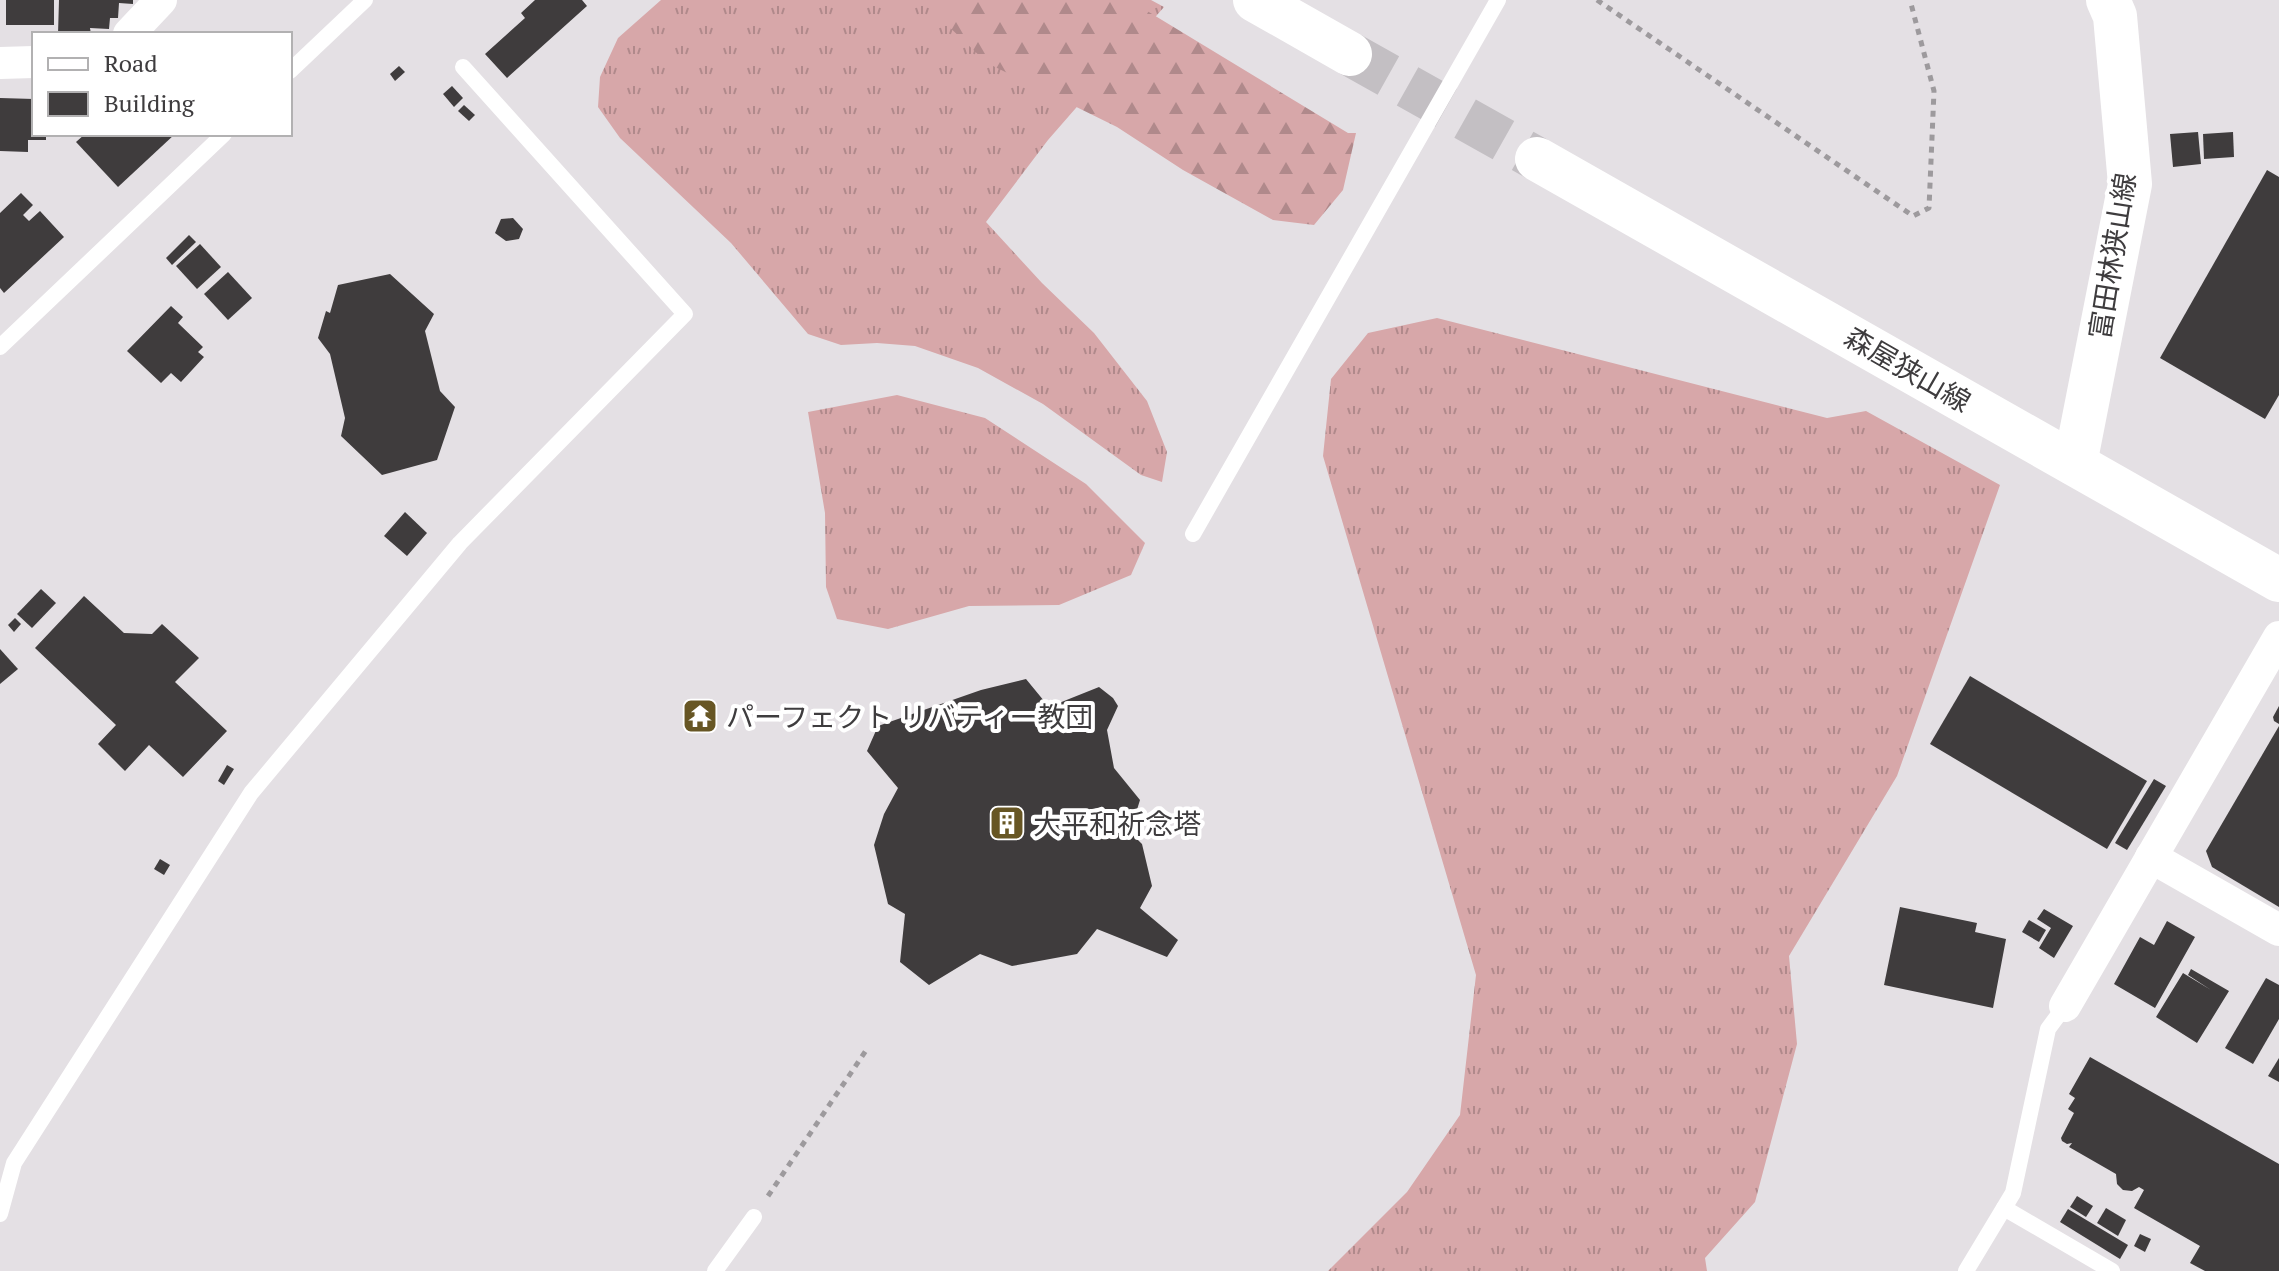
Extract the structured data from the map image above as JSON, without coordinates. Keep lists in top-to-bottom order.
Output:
{
  "streets": {
    "main road": ["富田林狭山線", "森屋狭山線"]
  },
  "crossings": [
    ["富田林狭山線", "森屋狭山線"]
  ],
  "places": {
    "temple": ["パーフェクト リバティー教団"],
    "building": ["大平和祈念塔"]
  },
  "legend": ["Road", "Building"]
}
